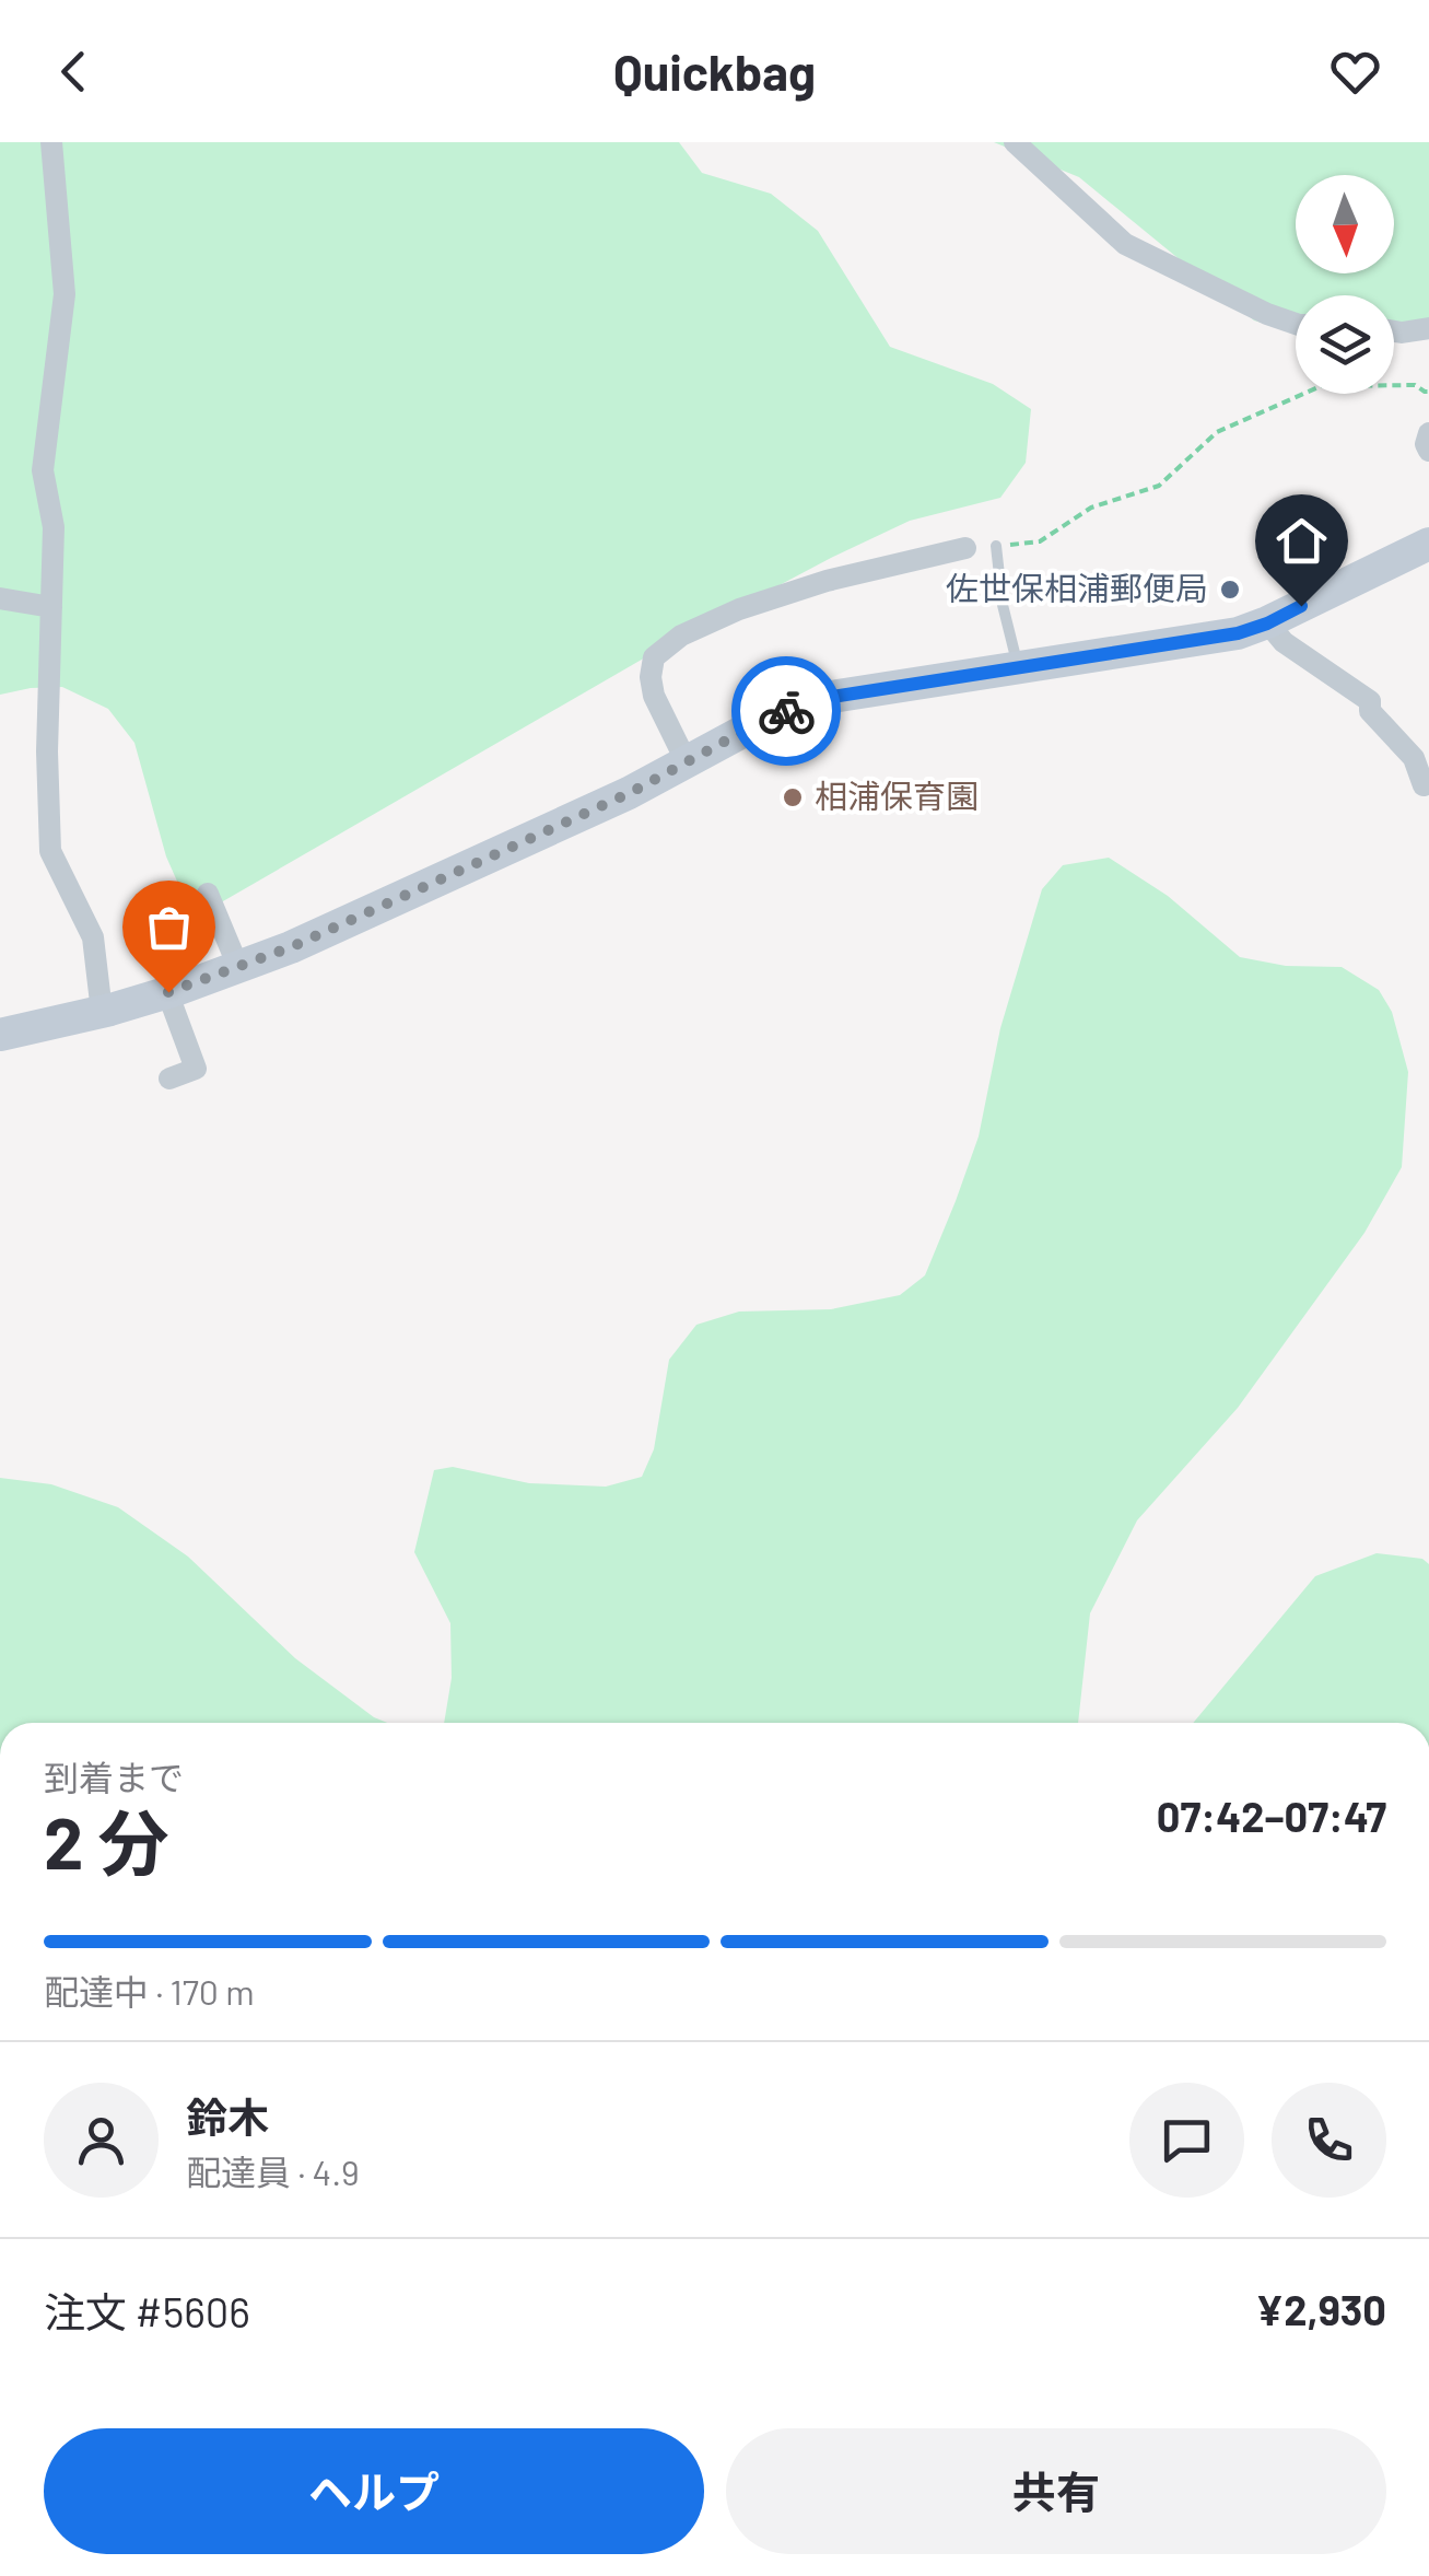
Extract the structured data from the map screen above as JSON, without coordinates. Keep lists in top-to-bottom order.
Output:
{
  "places": ["佐世保相浦郵便局", "相浦保育園"],
  "north": "bottom",
  "page": {
    "header": "Quickbag",
    "heading": ["2 分", "到着まで", "07:42–07:47"],
    "panel": [
      "鈴木",
      "配達員 · 4.9",
      "注文 #5606",
      "¥2,930"
    ],
    "bar": "配達中 · 170 m",
    "buttons": ["ヘルプ", "共有"]
  }
}
